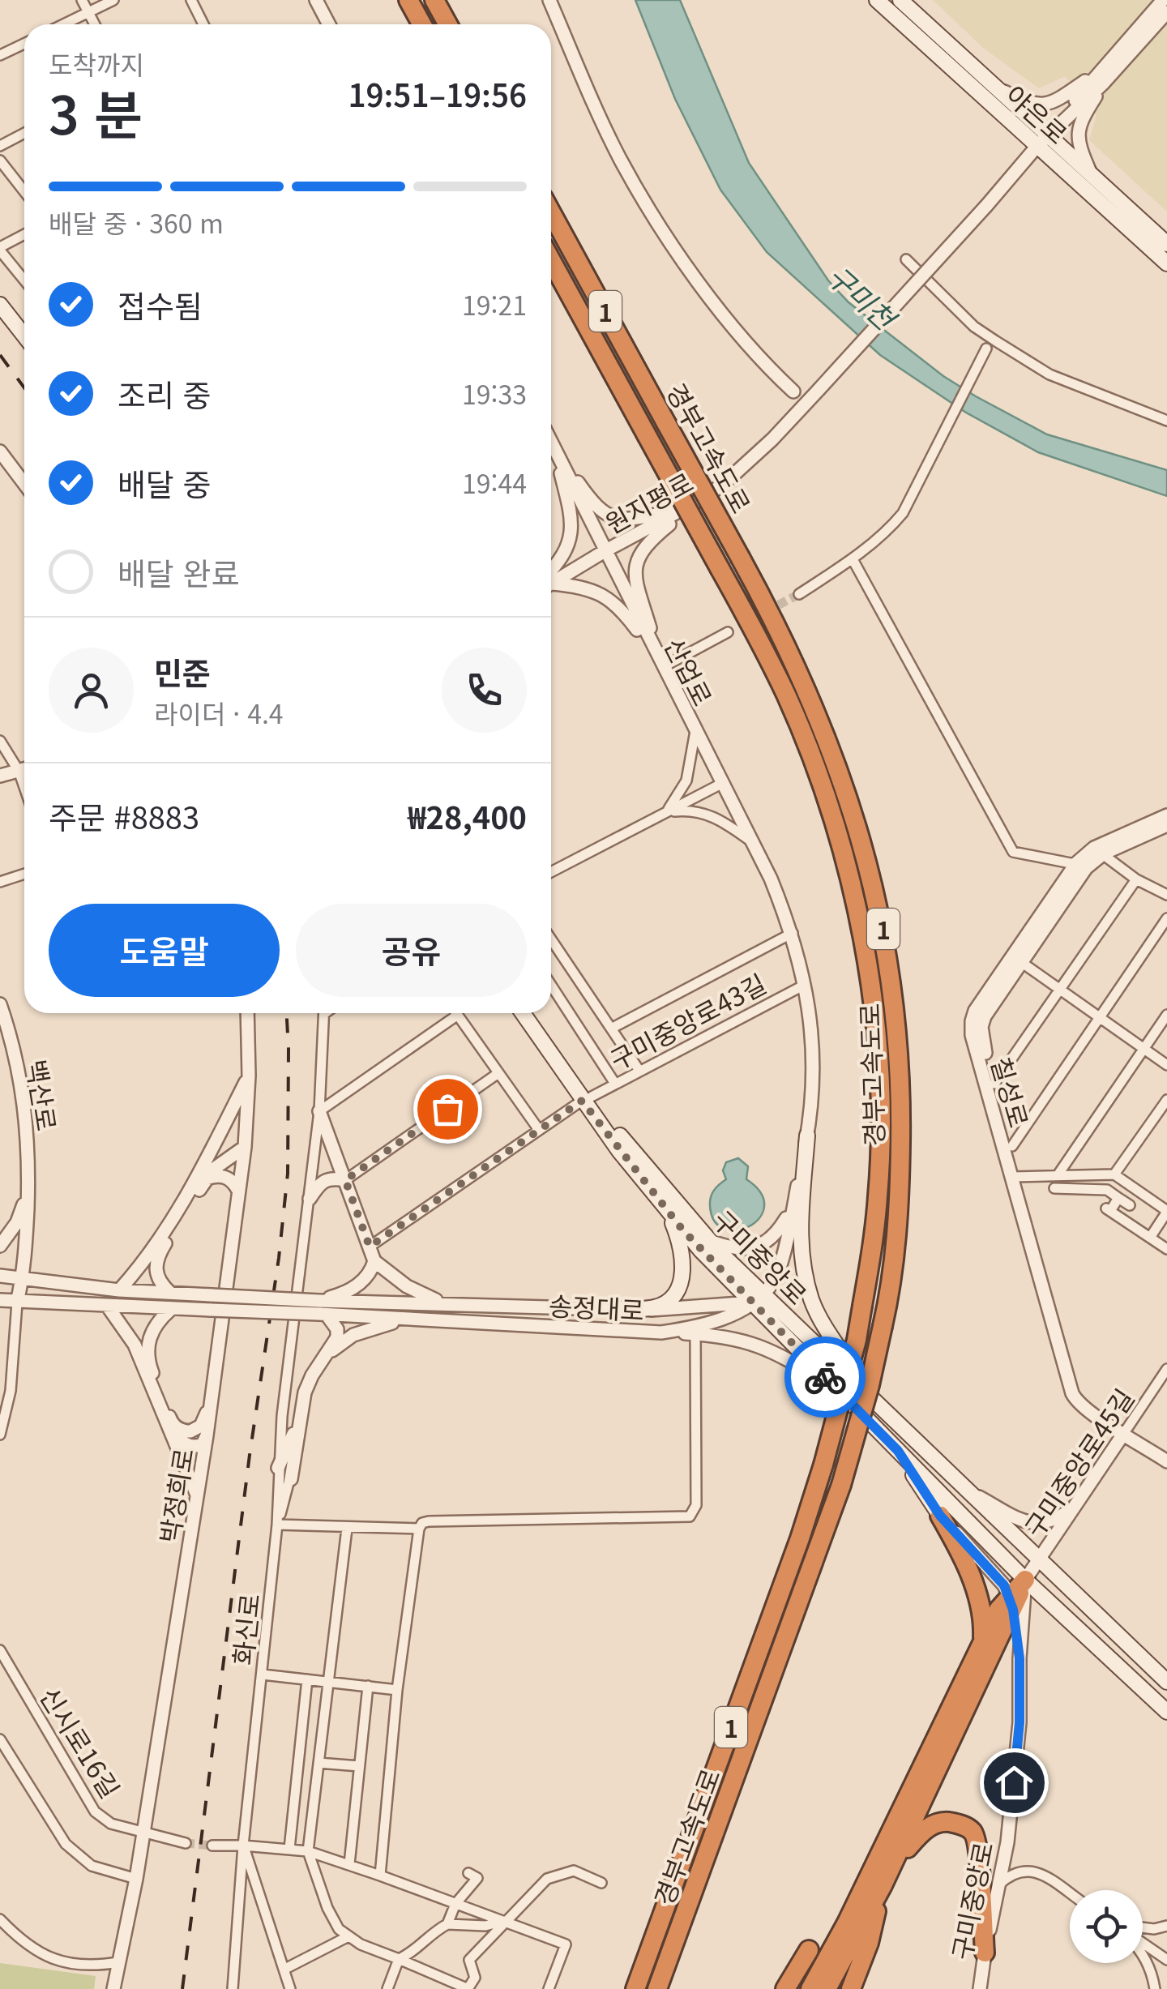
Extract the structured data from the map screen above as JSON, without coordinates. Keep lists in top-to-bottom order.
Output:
{
  "streets": {
    "highway": ["1", "경부고속도로"],
    "main road": ["야은로", "구미중앙로"],
    "street": [
      "원지평로",
      "산업로",
      "구미중앙로43길",
      "칠성로",
      "백산로",
      "송정대로",
      "구미중앙로45길",
      "박정희로",
      "화신로",
      "신시로16길"
    ]
  },
  "crossings": [
    ["야은로", "원지평로"],
    ["원지평로", "산업로"],
    ["산업로", "구미중앙로43길"],
    ["산업로", "구미중앙로"],
    ["산업로", "송정대로"],
    ["구미중앙로43길", "구미중앙로"],
    ["칠성로", "구미중앙로45길"],
    ["백산로", "송정대로"],
    ["구미중앙로", "송정대로"],
    ["구미중앙로", "구미중앙로45길"],
    ["박정희로", "신시로16길"]
  ],
  "water": ["구미천"],
  "page": {
    "heading": ["3 분", "도착까지", "19:51–19:56"],
    "panel": [
      "민준",
      "라이더 · 4.4",
      "주문 #8883",
      "₩28,400"
    ],
    "bar": "배달 중 · 360 m",
    "list": [
      ["접수됨", "19:21"],
      ["조리 중", "19:33"],
      ["배달 중", "19:44"],
      "배달 완료"
    ],
    "buttons": ["도움말", "공유"]
  }
}
